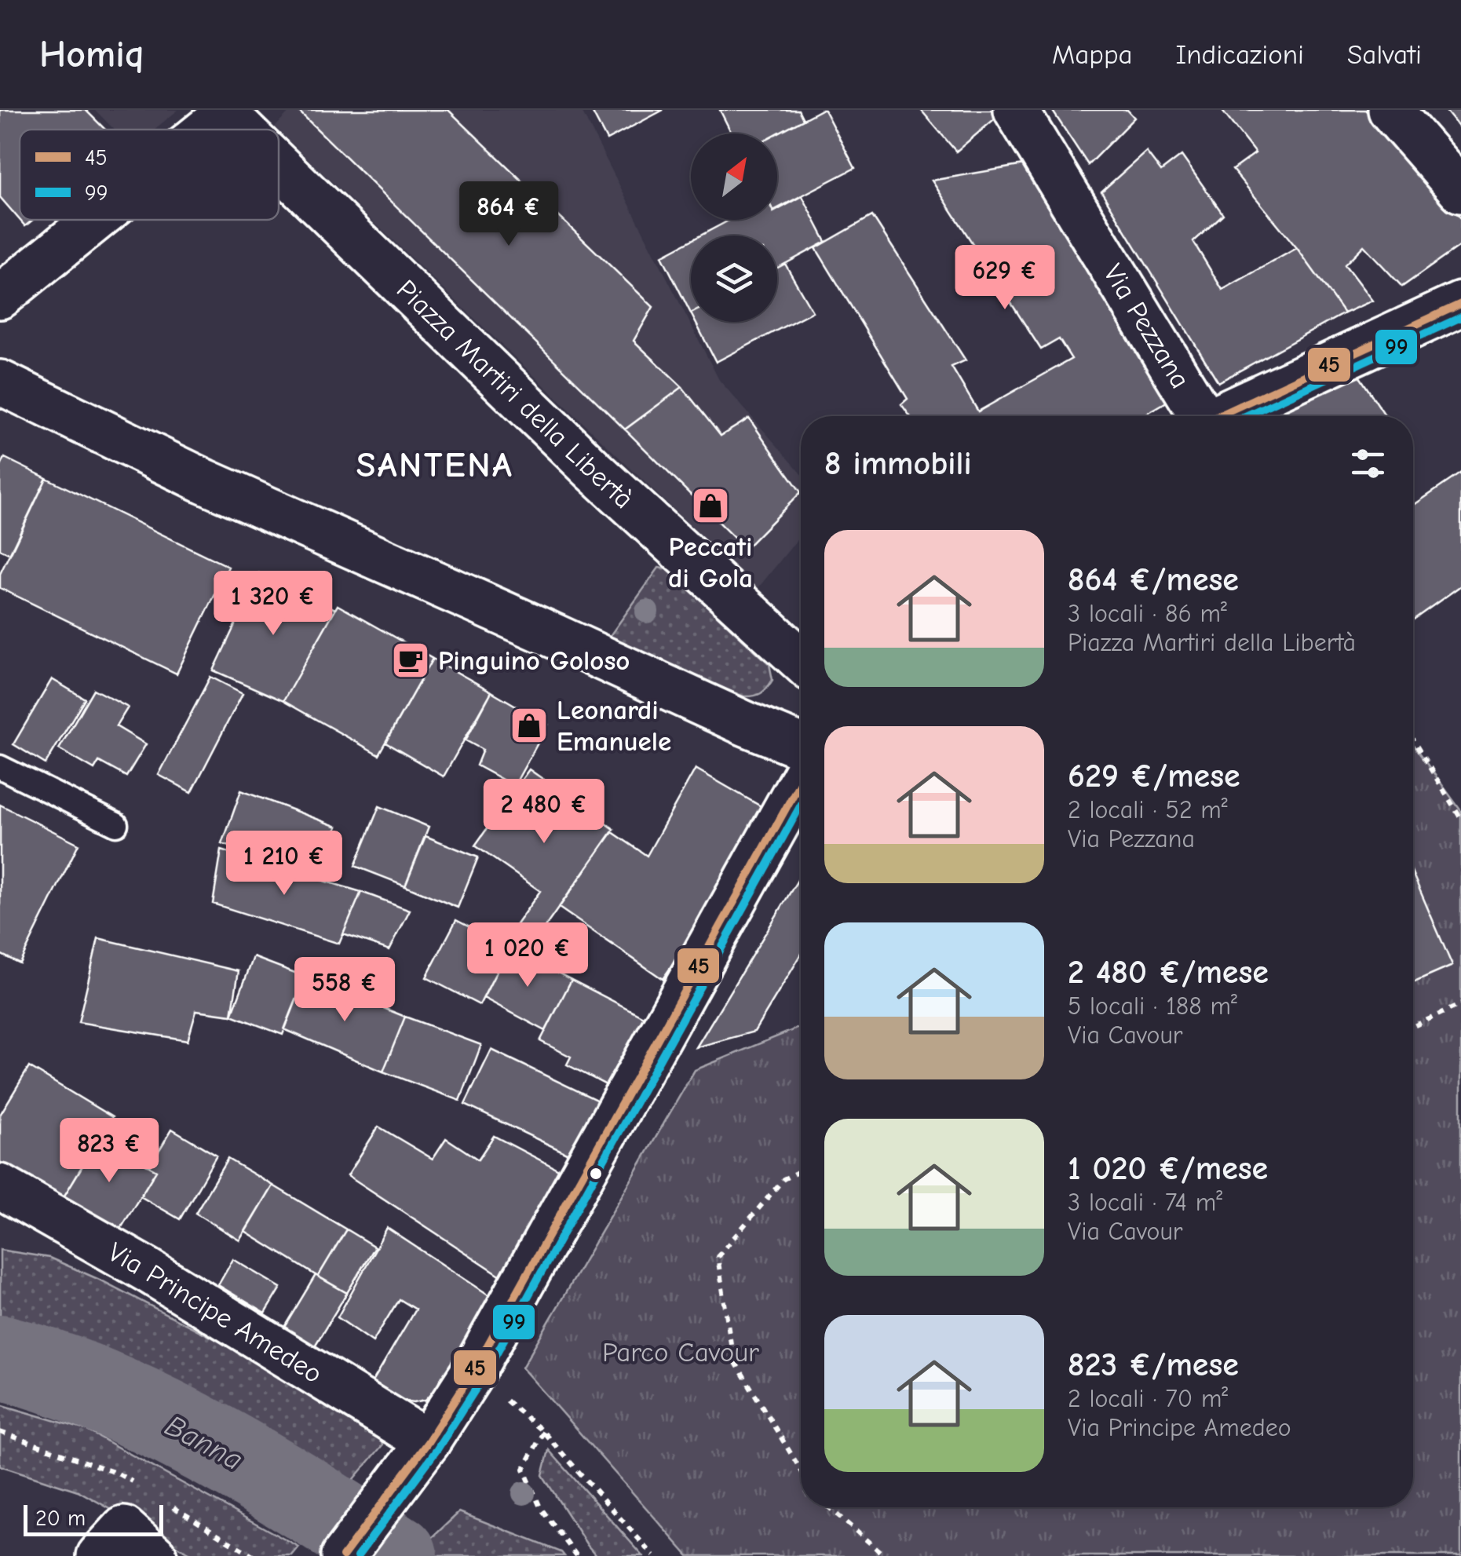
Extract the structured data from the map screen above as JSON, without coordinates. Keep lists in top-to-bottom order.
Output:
{
  "streets": {
    "street": ["Via Pezzana", "Piazza Martiri della Libertà", "Via Principe Amedeo"]
  },
  "districts": ["SANTENA"],
  "water": ["Banna"],
  "parks": ["Parco Cavour"],
  "places": {
    "shop": ["Peccati di Gola", "Leonardi Emanuele"],
    "cafe": ["Pinguino Goloso"]
  },
  "lines": ["transit line 45", "transit line 99"],
  "legend": ["45", "99"],
  "scale_bar": "20 m",
  "north": "top right",
  "page": {
    "header": "Homiq",
    "nav": ["Mappa", "Indicazioni", "Salvati"],
    "price": [
      "864 €",
      "629 €",
      "1 320 €",
      "2 480 €",
      "1 210 €",
      "1 020 €",
      "558 €",
      "823 €"
    ],
    "heading": "8 immobili",
    "list": [
      {
        "name": "864 €/mese",
        "note": "3 locali · 86 m² · Piazza Martiri della Libertà"
      },
      {
        "name": "629 €/mese",
        "note": "2 locali · 52 m² · Via Pezzana"
      },
      {
        "name": "2 480 €/mese",
        "note": "5 locali · 188 m² · Via Cavour"
      },
      {
        "name": "1 020 €/mese",
        "note": "3 locali · 74 m² · Via Cavour"
      },
      {
        "name": "823 €/mese",
        "note": "2 locali · 70 m² · Via Principe Amedeo"
      }
    ],
    "scale": "20 m"
  }
}
